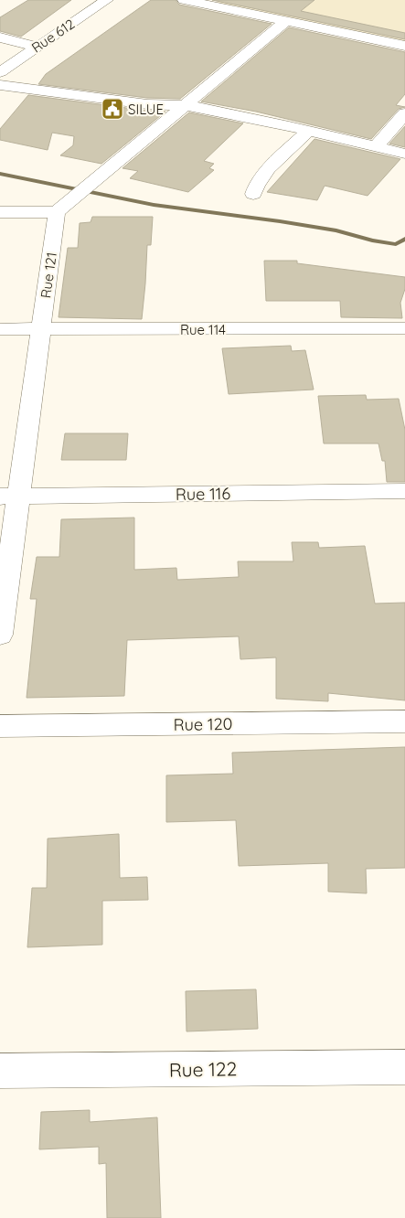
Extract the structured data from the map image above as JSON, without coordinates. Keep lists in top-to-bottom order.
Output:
{
  "streets": {
    "street": [
      "Rue 612",
      "Rue 121",
      "Rue 114",
      "Rue 116",
      "Rue 120",
      "Rue 122"
    ]
  },
  "crossings": [
    ["Rue 121", "Rue 114"],
    ["Rue 121", "Rue 116"]
  ],
  "places": {
    "public building": ["SILUE"]
  }
}
